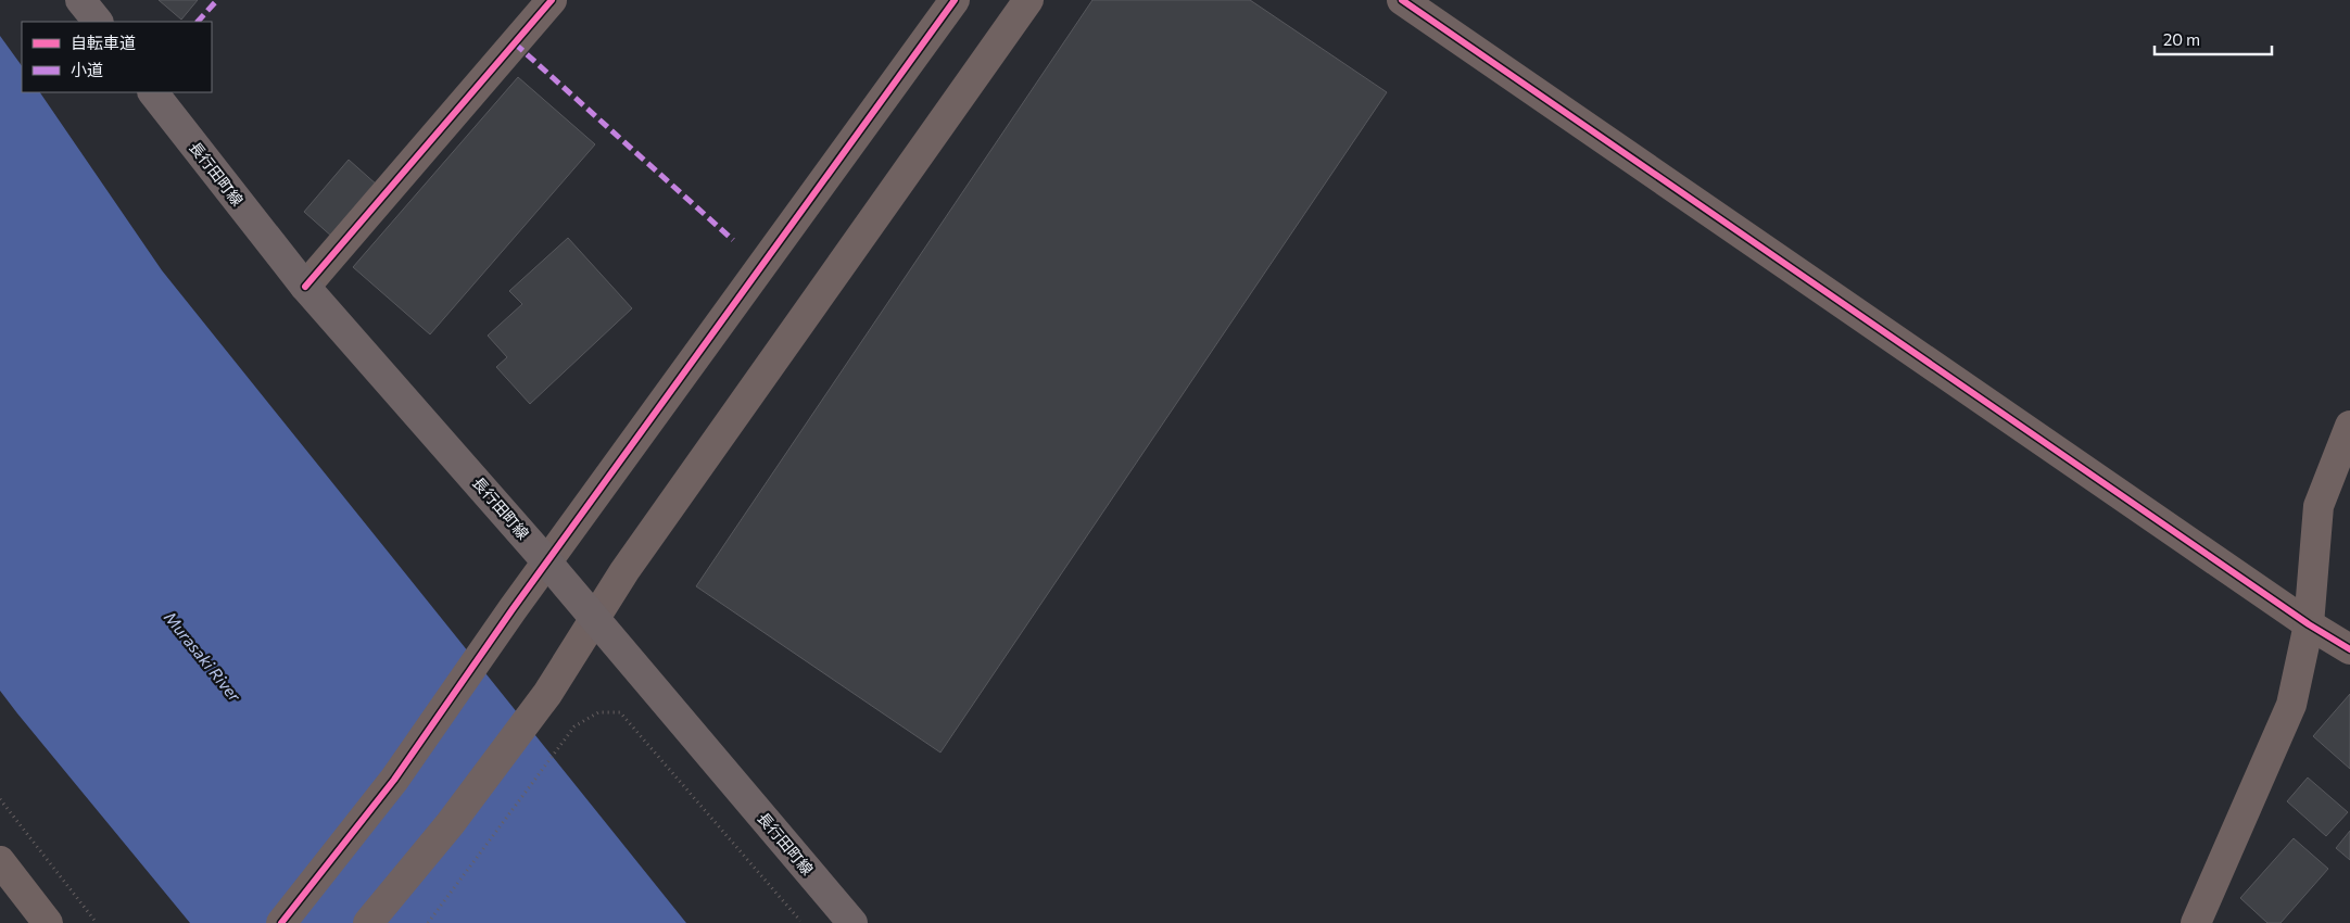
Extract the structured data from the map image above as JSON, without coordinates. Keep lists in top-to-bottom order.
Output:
{
  "streets": {
    "main road": ["長行田町線"]
  },
  "water": ["Murasaki River"],
  "legend": ["自転車道", "小道"],
  "scale_bar": "20 m"
}
